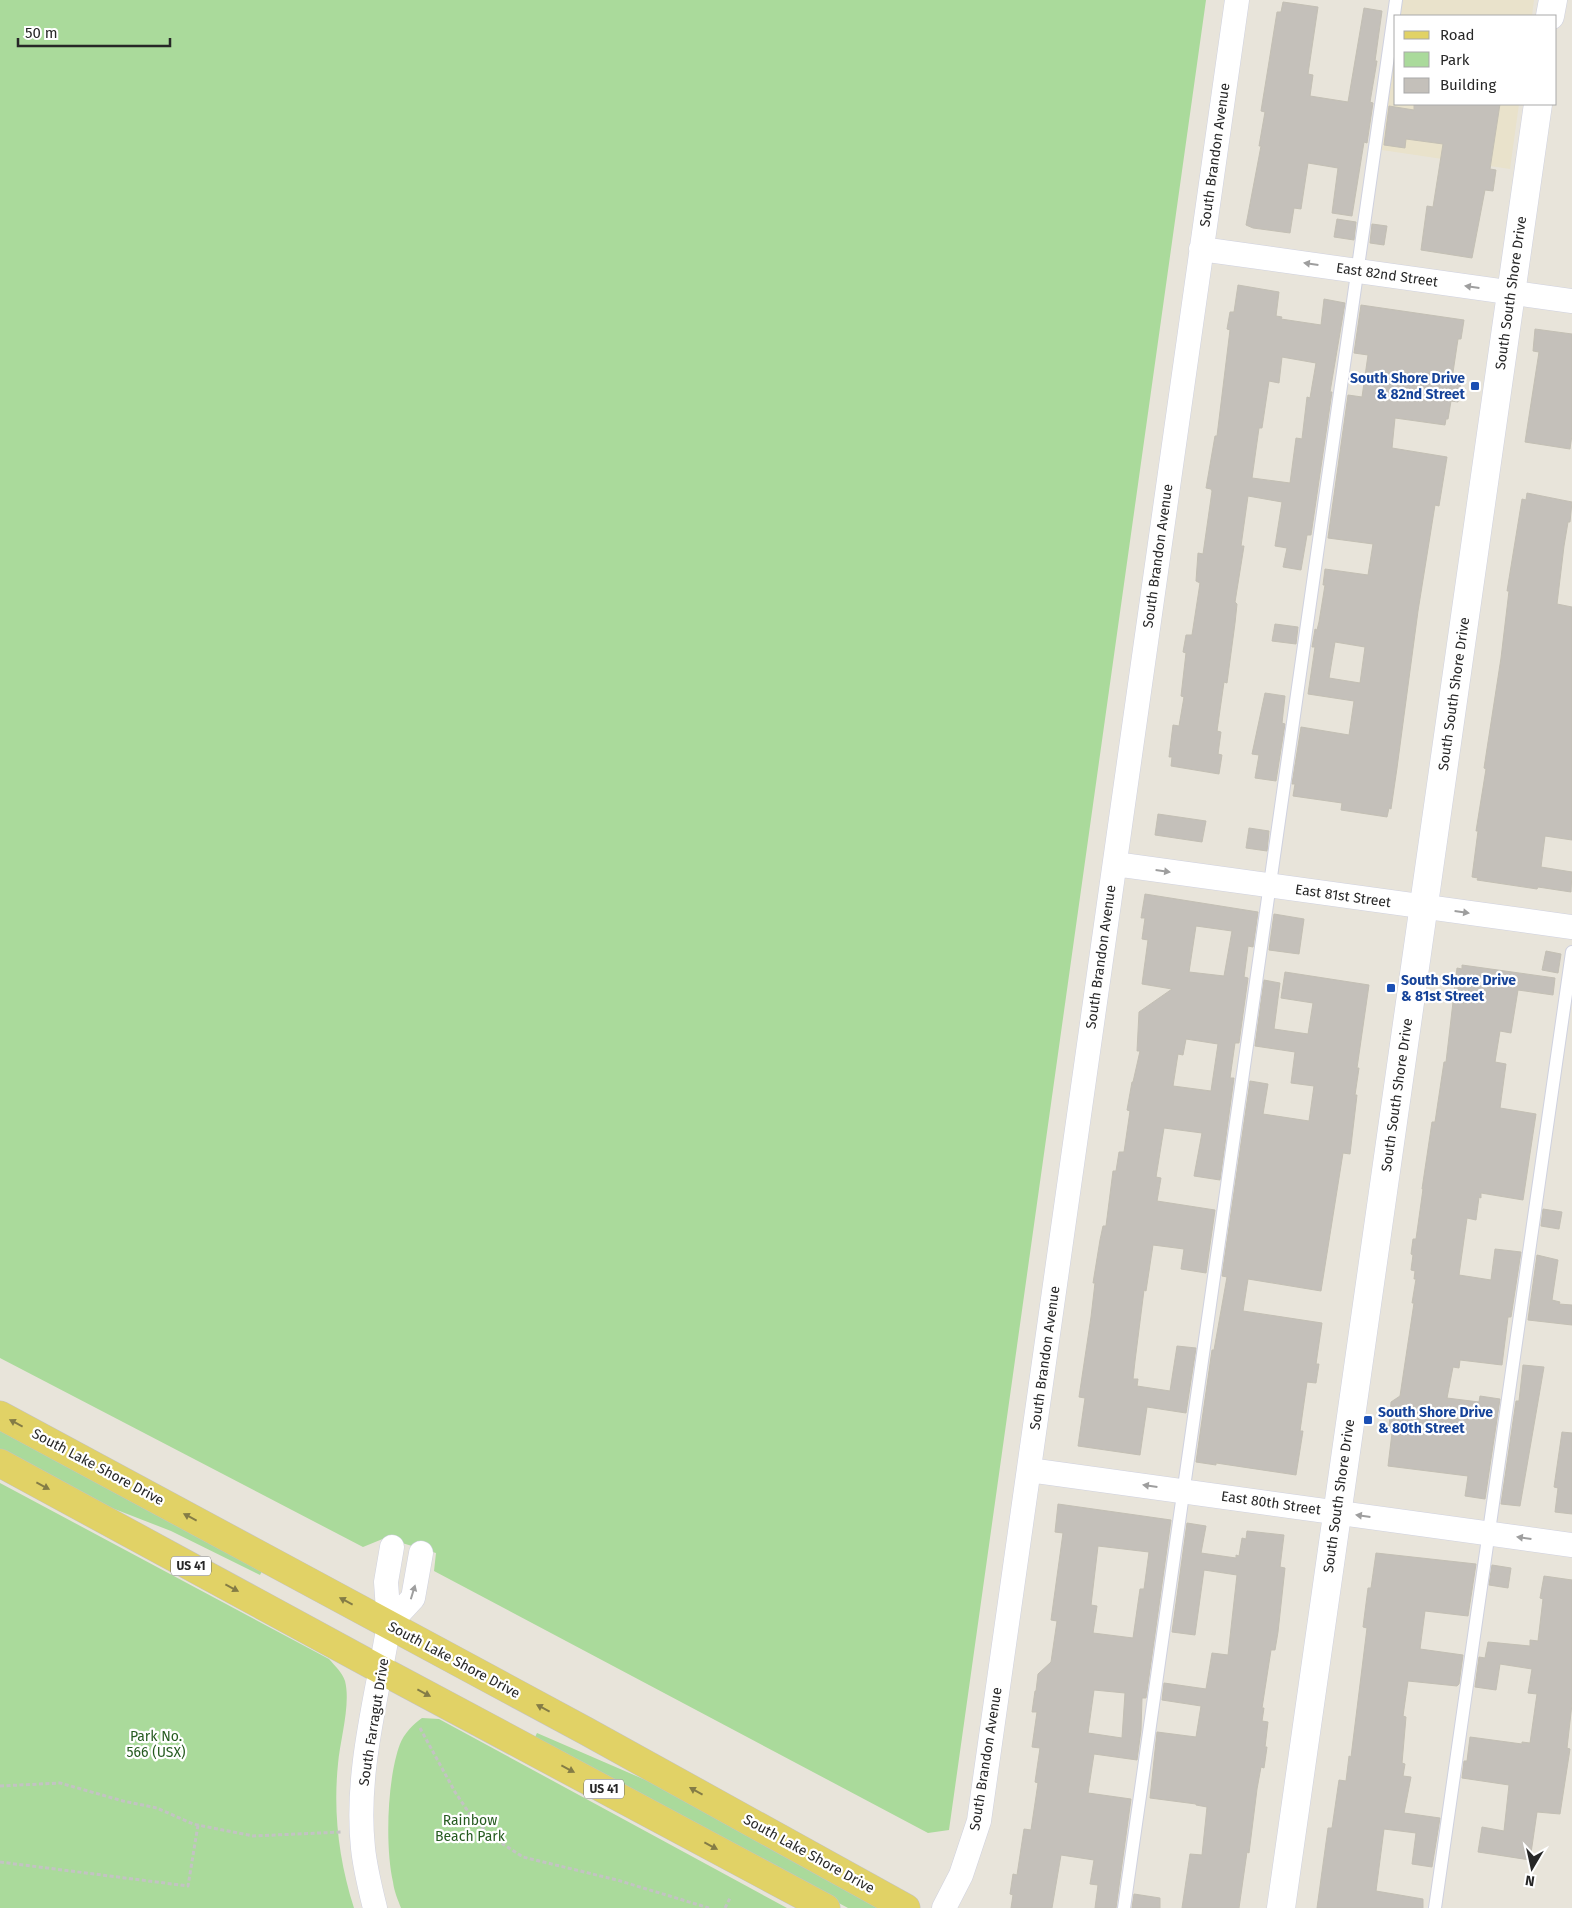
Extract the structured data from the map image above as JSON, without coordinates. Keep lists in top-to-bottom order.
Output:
{
  "streets": {
    "main road": ["South Lake Shore Drive", "US 41"],
    "street": [
      "South Brandon Avenue",
      "East 82nd Street",
      "South South Shore Drive",
      "East 81st Street",
      "East 80th Street",
      "South Farragut Drive"
    ]
  },
  "crossings": [
    ["South Brandon Avenue", "East 82nd Street"],
    ["South Brandon Avenue", "East 81st Street"],
    ["South Brandon Avenue", "East 80th Street"],
    ["East 82nd Street", "South South Shore Drive"],
    ["South South Shore Drive", "East 81st Street"],
    ["South South Shore Drive", "East 80th Street"],
    ["South Lake Shore Drive", "South Farragut Drive"],
    ["US 41", "South Farragut Drive"]
  ],
  "one_way": ["East 82nd Street", "East 81st Street", "East 80th Street"],
  "parks": ["Park No. 566 (USX)", "Rainbow Beach Park"],
  "places": {
    "transit": ["South Shore Drive & 82nd Street", "South Shore Drive & 81st Street", "South Shore Drive & 80th Street"]
  },
  "legend": ["Road", "Park", "Building"],
  "scale_bar": "50 m",
  "north": "bottom"
}
